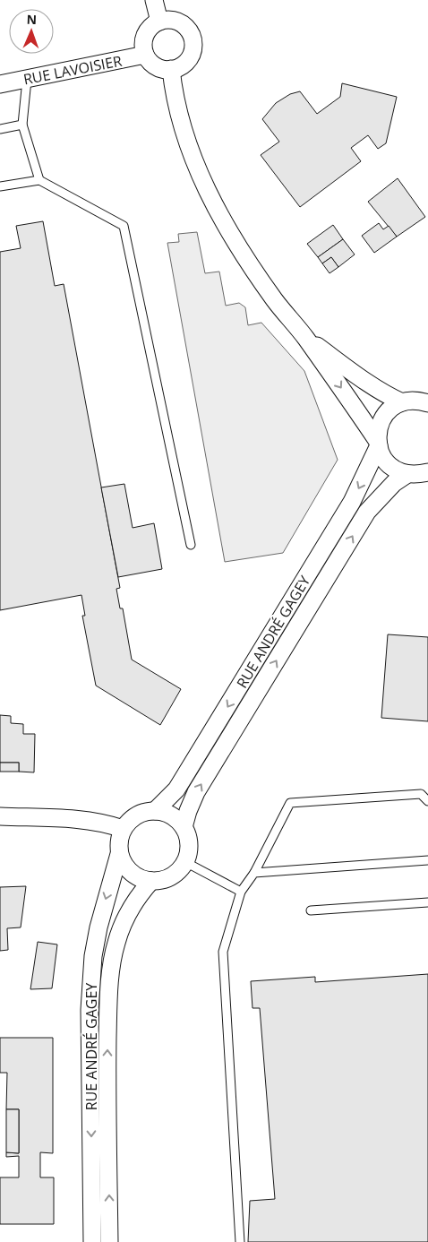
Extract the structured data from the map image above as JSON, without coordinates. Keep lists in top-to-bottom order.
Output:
{
  "streets": {
    "street": ["RUE LAVOISIER", "RUE ANDRÉ GAGEY"]
  },
  "north": "top"
}
